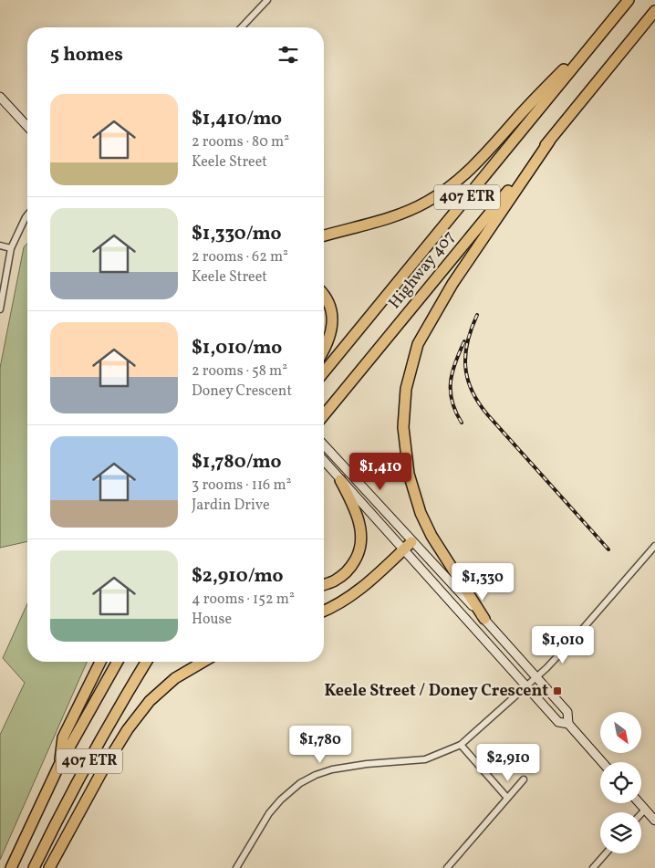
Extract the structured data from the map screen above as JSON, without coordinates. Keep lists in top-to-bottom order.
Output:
{
  "streets": {
    "highway": ["407 ETR", "Highway 407"]
  },
  "places": {
    "transit": ["Keele Street / Doney Crescent"]
  },
  "north": "bottom right",
  "page": {
    "heading": "5 homes",
    "list": [
      {
        "name": "$1,410/mo",
        "note": "2 rooms · 80 m² · Keele Street"
      },
      {
        "name": "$1,330/mo",
        "note": "2 rooms · 62 m² · Keele Street"
      },
      {
        "name": "$1,010/mo",
        "note": "2 rooms · 58 m² · Doney Crescent"
      },
      {
        "name": "$1,780/mo",
        "note": "3 rooms · 116 m² · Jardin Drive"
      },
      {
        "name": "$2,910/mo",
        "note": "4 rooms · 152 m² · House"
      }
    ],
    "price": [
      "$1,410",
      "$1,330",
      "$1,010",
      "$1,780",
      "$2,910"
    ]
  }
}
